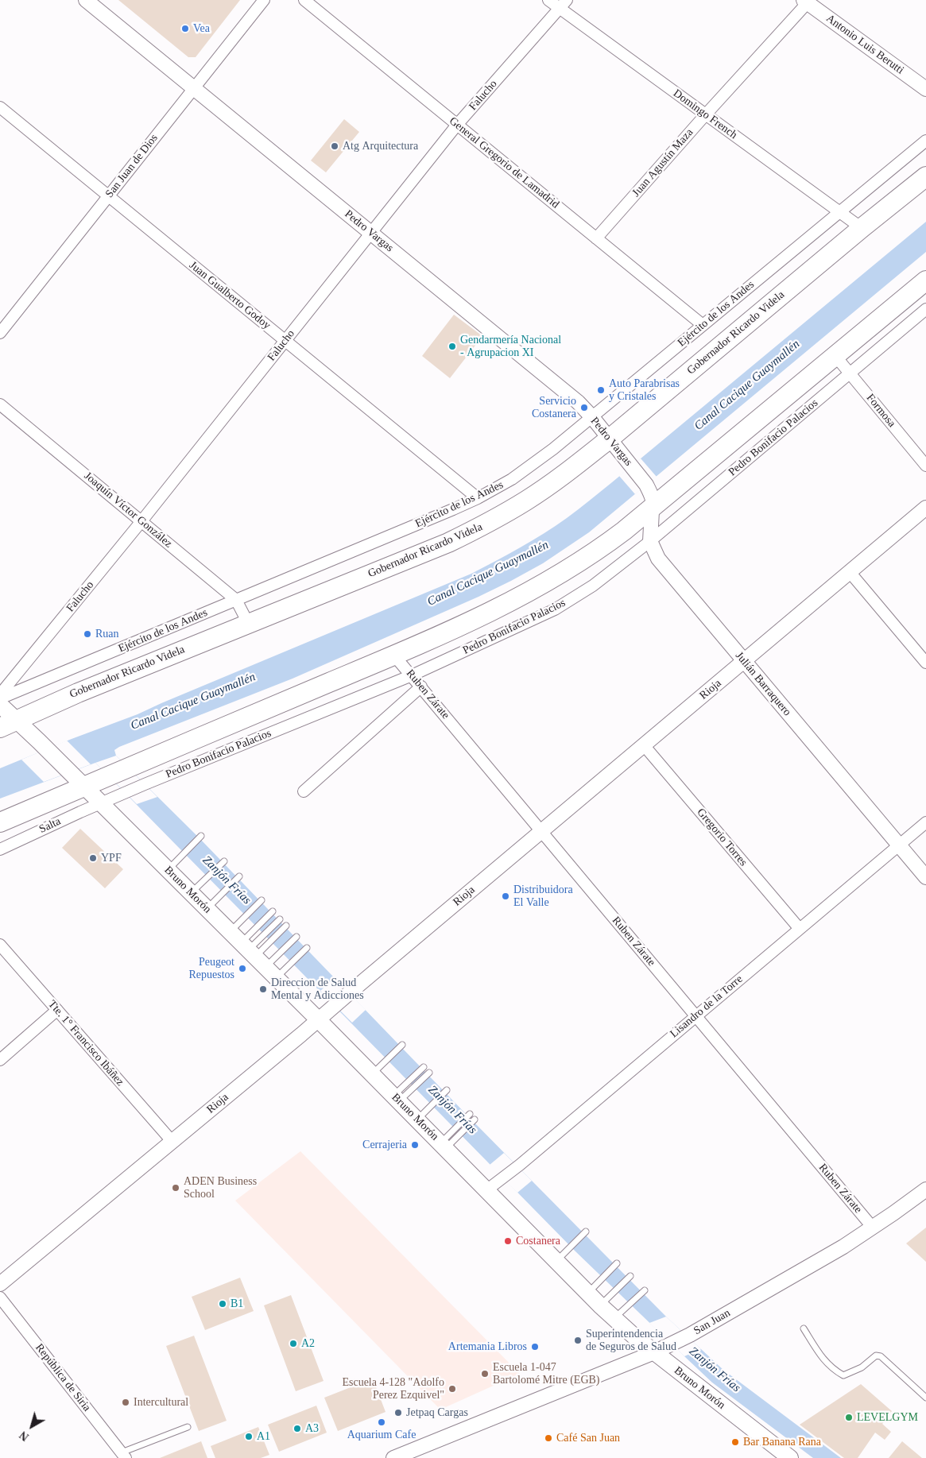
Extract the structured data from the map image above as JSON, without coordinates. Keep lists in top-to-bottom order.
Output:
{
  "streets": {
    "highway": ["Gobernador Ricardo Videla"],
    "main road": ["Bruno Morón"],
    "street": [
      "Antonio Luis Berutti",
      "Falucho",
      "Domingo French",
      "General Gregorio de Lamadrid",
      "Juan Agustín Maza",
      "San Juan de Dios",
      "Pedro Vargas",
      "Juan Gualberto Godoy",
      "Ejército de los Andes",
      "Formosa",
      "Pedro Bonifacio Palacios",
      "Joaquín Víctor González",
      "Julián Barraquero",
      "Rioja",
      "Ruben Zárate",
      "Salta",
      "Gregorio Torres",
      "Lisandro de la Torre",
      "Tte. 1° Francisco Ibáñez",
      "San Juan",
      "República de Siria"
    ]
  },
  "crossings": [
    ["Antonio Luis Berutti", "Juan Agustín Maza"],
    ["Falucho", "Domingo French"],
    ["Falucho", "General Gregorio de Lamadrid"],
    ["Falucho", "Pedro Vargas"],
    ["Falucho", "Juan Gualberto Godoy"],
    ["Falucho", "Joaquín Víctor González"],
    ["Domingo French", "Juan Agustín Maza"],
    ["Domingo French", "Ejército de los Andes"],
    ["Domingo French", "Gobernador Ricardo Videla"],
    ["General Gregorio de Lamadrid", "Juan Agustín Maza"],
    ["General Gregorio de Lamadrid", "Ejército de los Andes"],
    ["San Juan de Dios", "Pedro Vargas"],
    ["San Juan de Dios", "Juan Gualberto Godoy"],
    ["Pedro Vargas", "Ejército de los Andes"],
    ["Pedro Vargas", "Gobernador Ricardo Videla"],
    ["Pedro Vargas", "Julián Barraquero"],
    ["Juan Gualberto Godoy", "Ejército de los Andes"],
    ["Ejército de los Andes", "Joaquín Víctor González"],
    ["Gobernador Ricardo Videla", "Joaquín Víctor González"],
    ["Gobernador Ricardo Videla", "Bruno Morón"],
    ["Formosa", "Pedro Bonifacio Palacios"],
    ["Pedro Bonifacio Palacios", "Julián Barraquero"],
    ["Pedro Bonifacio Palacios", "Ruben Zárate"],
    ["Pedro Bonifacio Palacios", "Salta"],
    ["Pedro Bonifacio Palacios", "Bruno Morón"],
    ["Julián Barraquero", "Rioja"],
    ["Julián Barraquero", "Lisandro de la Torre"],
    ["Rioja", "Ruben Zárate"],
    ["Rioja", "Gregorio Torres"],
    ["Rioja", "Bruno Morón"],
    ["Rioja", "Tte. 1° Francisco Ibáñez"],
    ["Ruben Zárate", "Lisandro de la Torre"],
    ["Ruben Zárate", "San Juan"],
    ["Salta", "Bruno Morón"],
    ["Gregorio Torres", "Lisandro de la Torre"],
    ["Bruno Morón", "Lisandro de la Torre"],
    ["Bruno Morón", "San Juan"]
  ],
  "water": ["Canal Cacique Guaymallén", "Zanjón Frías"],
  "places": [
    "Vea",
    "Atg Arquitectura",
    "Gendarmería Nacional - Agrupacion XI",
    "Auto Parabrisas y Cristales",
    "Servicio Costanera",
    "Ruan",
    "YPF",
    "Distribuidora El Valle",
    "Peugeot Repuestos",
    "Direccion de Salud Mental y Adicciones",
    "Cerrajeria",
    "ADEN Business School",
    "Costanera",
    "B1",
    "Superintendencia de Seguros de Salud",
    "A2",
    "Artemania Libros",
    "Escuela 1-047 Bartolomé Mitre (EGB)",
    "Escuela 4-128 \"Adolfo Perez Ezquivel\"",
    "Intercultural",
    "Jetpaq Cargas",
    "LEVELGYM",
    "Aquarium Cafe",
    "A3",
    "A1",
    "Café San Juan",
    "Bar Banana Rana"
  ],
  "north": "bottom left"
}
